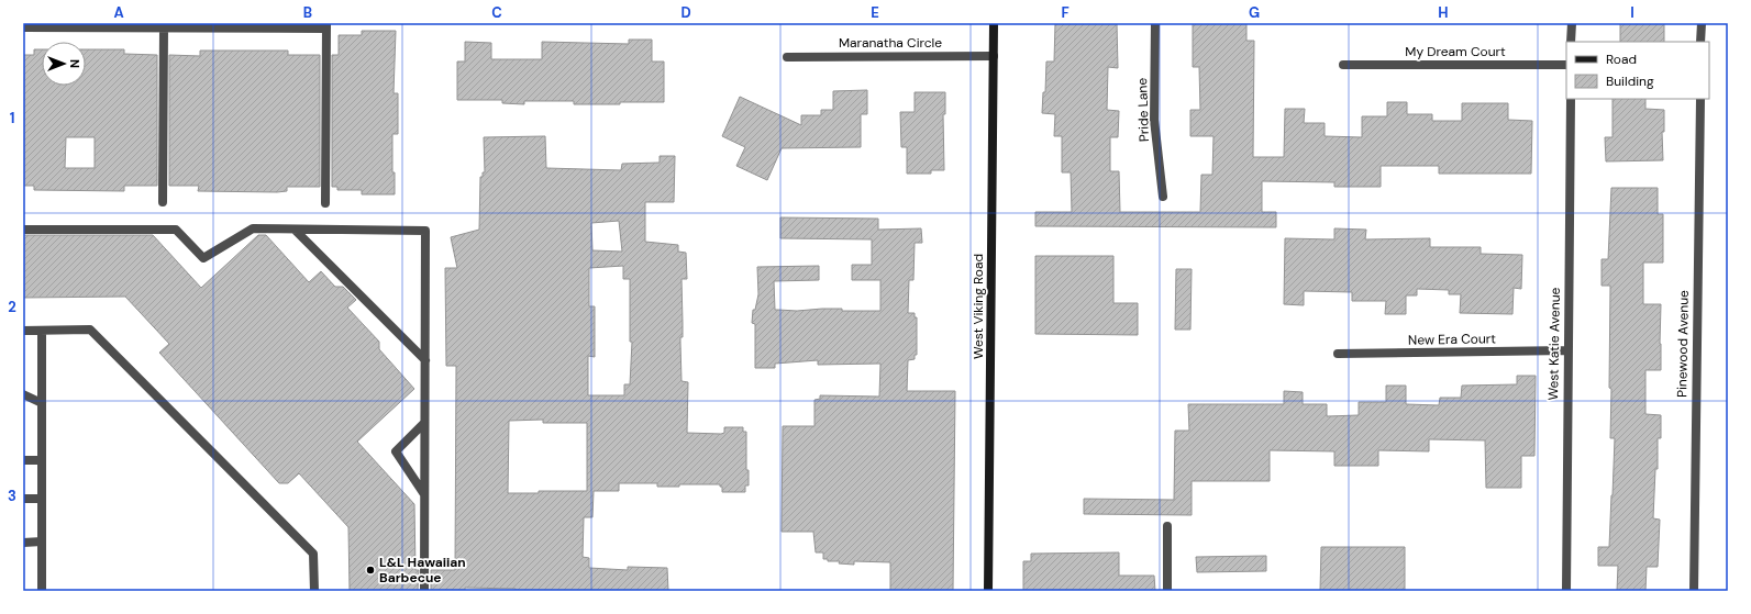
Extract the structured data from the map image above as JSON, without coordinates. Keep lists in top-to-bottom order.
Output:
{
  "streets": {
    "street": [
      "Maranatha Circle",
      "My Dream Court",
      "Pride Lane",
      "West Viking Road",
      "New Era Court",
      "West Katie Avenue",
      "Pinewood Avenue"
    ]
  },
  "crossings": [
    ["Maranatha Circle", "West Viking Road"],
    ["New Era Court", "West Katie Avenue"]
  ],
  "places": ["L&L Hawaiian Barbecue"],
  "legend": ["Road", "Building"],
  "north": "right",
  "grid": {
    "columns": [
      "A",
      "B",
      "C",
      "D",
      "E",
      "F",
      "G",
      "H",
      "I"
    ],
    "rows": ["1", "2", "3"]
  }
}
